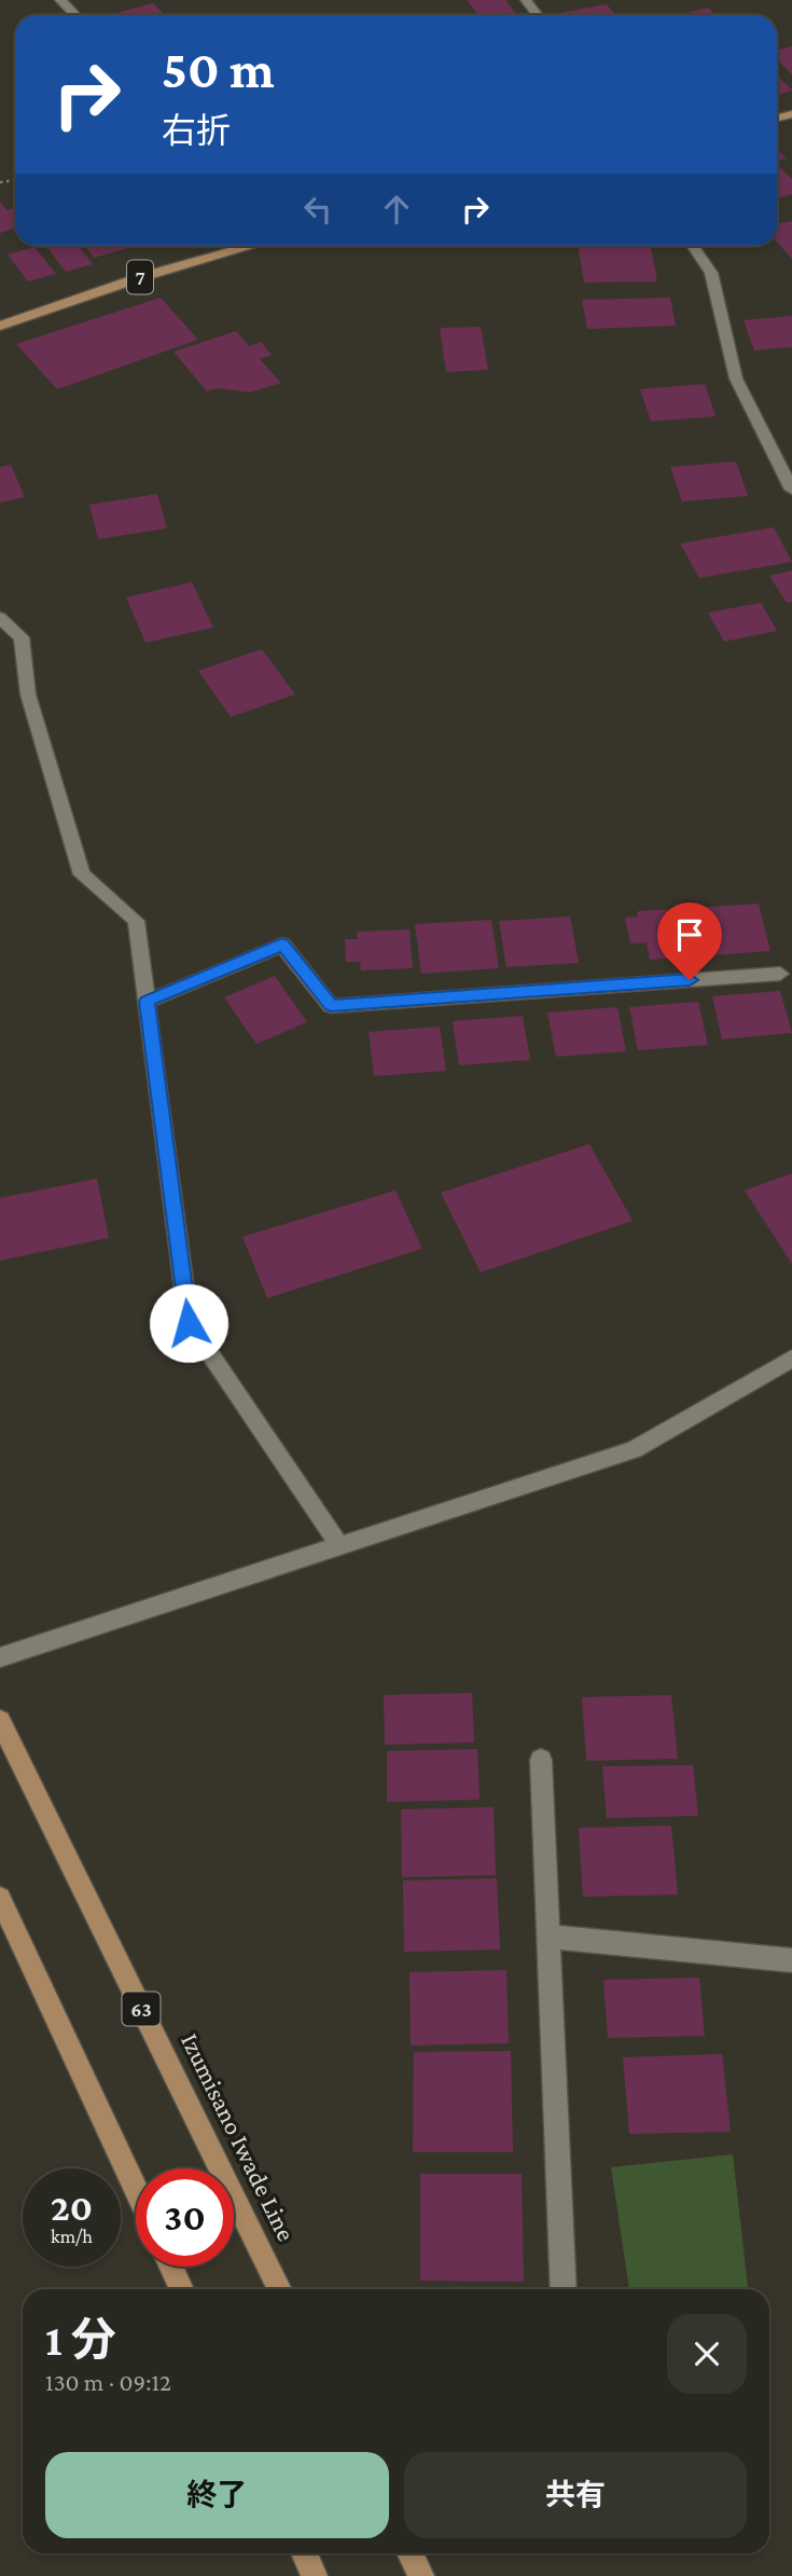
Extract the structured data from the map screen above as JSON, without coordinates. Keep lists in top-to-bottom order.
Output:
{
  "streets": {
    "main road": ["7", "63", "Izumisano Iwade Line"]
  },
  "page": {
    "turn": ["50 m", "右折"],
    "speed": "20 km/h",
    "limit": "30",
    "heading": ["1 分", "130 m · 09:12"],
    "buttons": ["終了", "共有"]
  }
}
